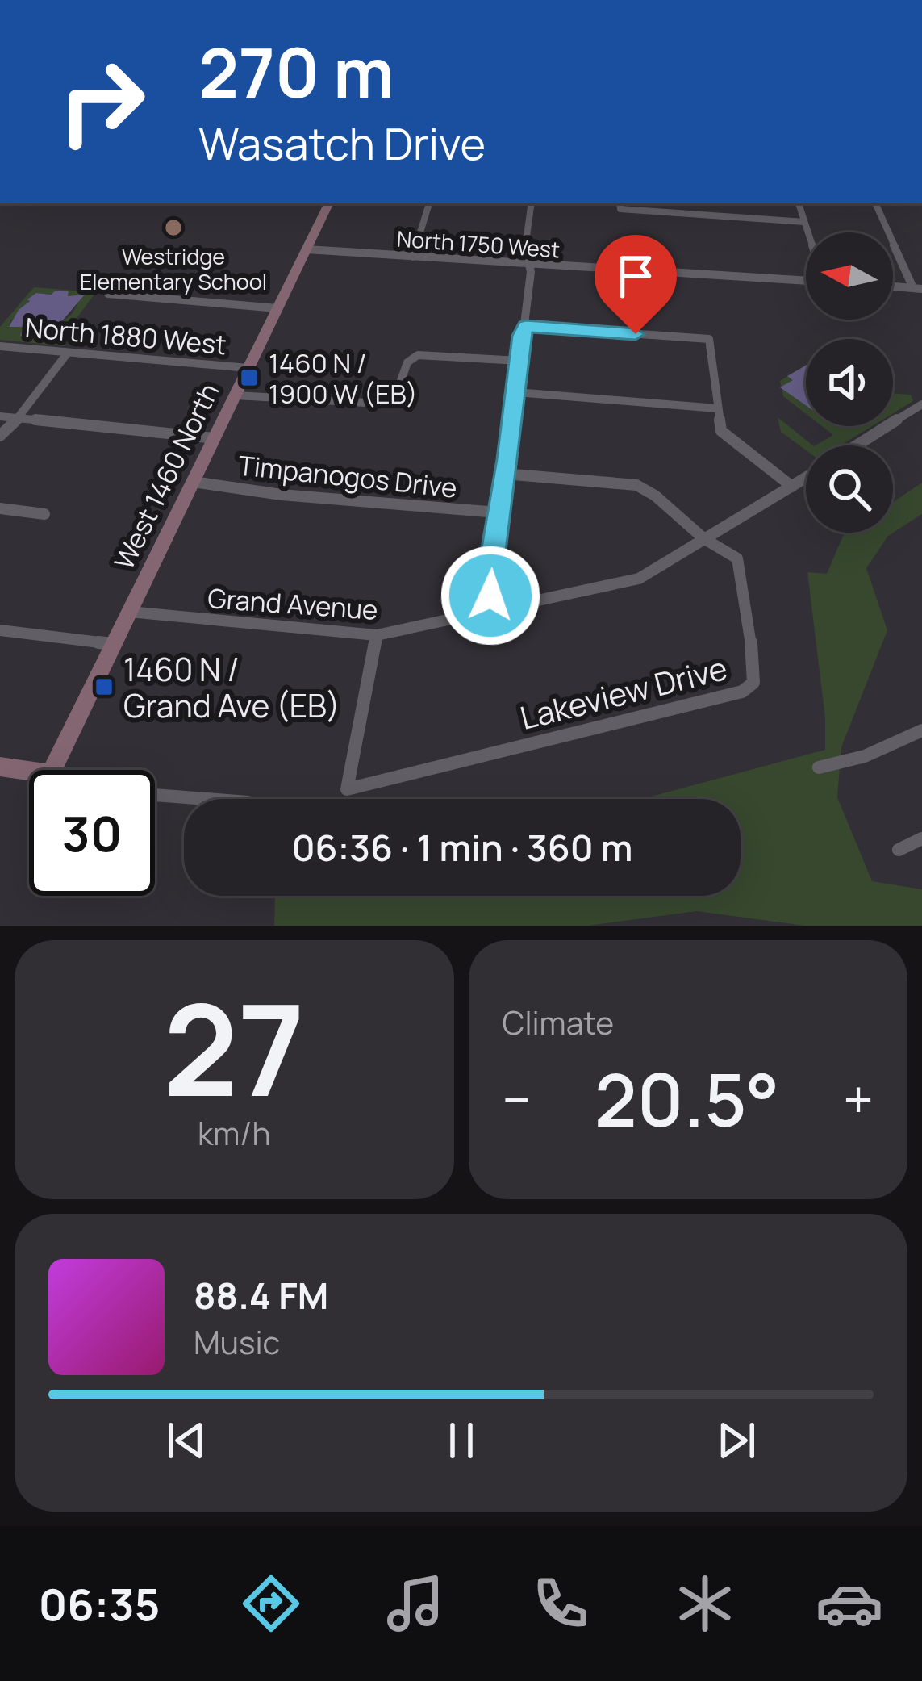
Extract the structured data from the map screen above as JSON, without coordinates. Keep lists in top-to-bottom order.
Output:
{
  "streets": {
    "street": [
      "North 1750 West",
      "North 1880 West",
      "West 1460 North",
      "Timpanogos Drive",
      "Grand Avenue",
      "Lakeview Drive"
    ]
  },
  "crossings": [
    ["North 1750 West", "West 1460 North"],
    ["North 1880 West", "West 1460 North"],
    ["West 1460 North", "Timpanogos Drive"],
    ["West 1460 North", "Grand Avenue"],
    ["Grand Avenue", "Lakeview Drive"]
  ],
  "places": {
    "other": ["Westridge Elementary School"],
    "transit": ["1460 N / 1900 W (EB)", "1460 N / Grand Ave (EB)"]
  },
  "north": "left",
  "page": {
    "turn": ["270 m", "Wasatch Drive"],
    "limit": "30",
    "trip": "06:36 · 1 min · 360 m",
    "tile": [
      ["27", "km/h"],
      "Climate"
    ],
    "heat": ["−", "20.5°", "+"],
    "song": ["88.4 FM", "Music"],
    "tabs": "06:35"
  }
}
